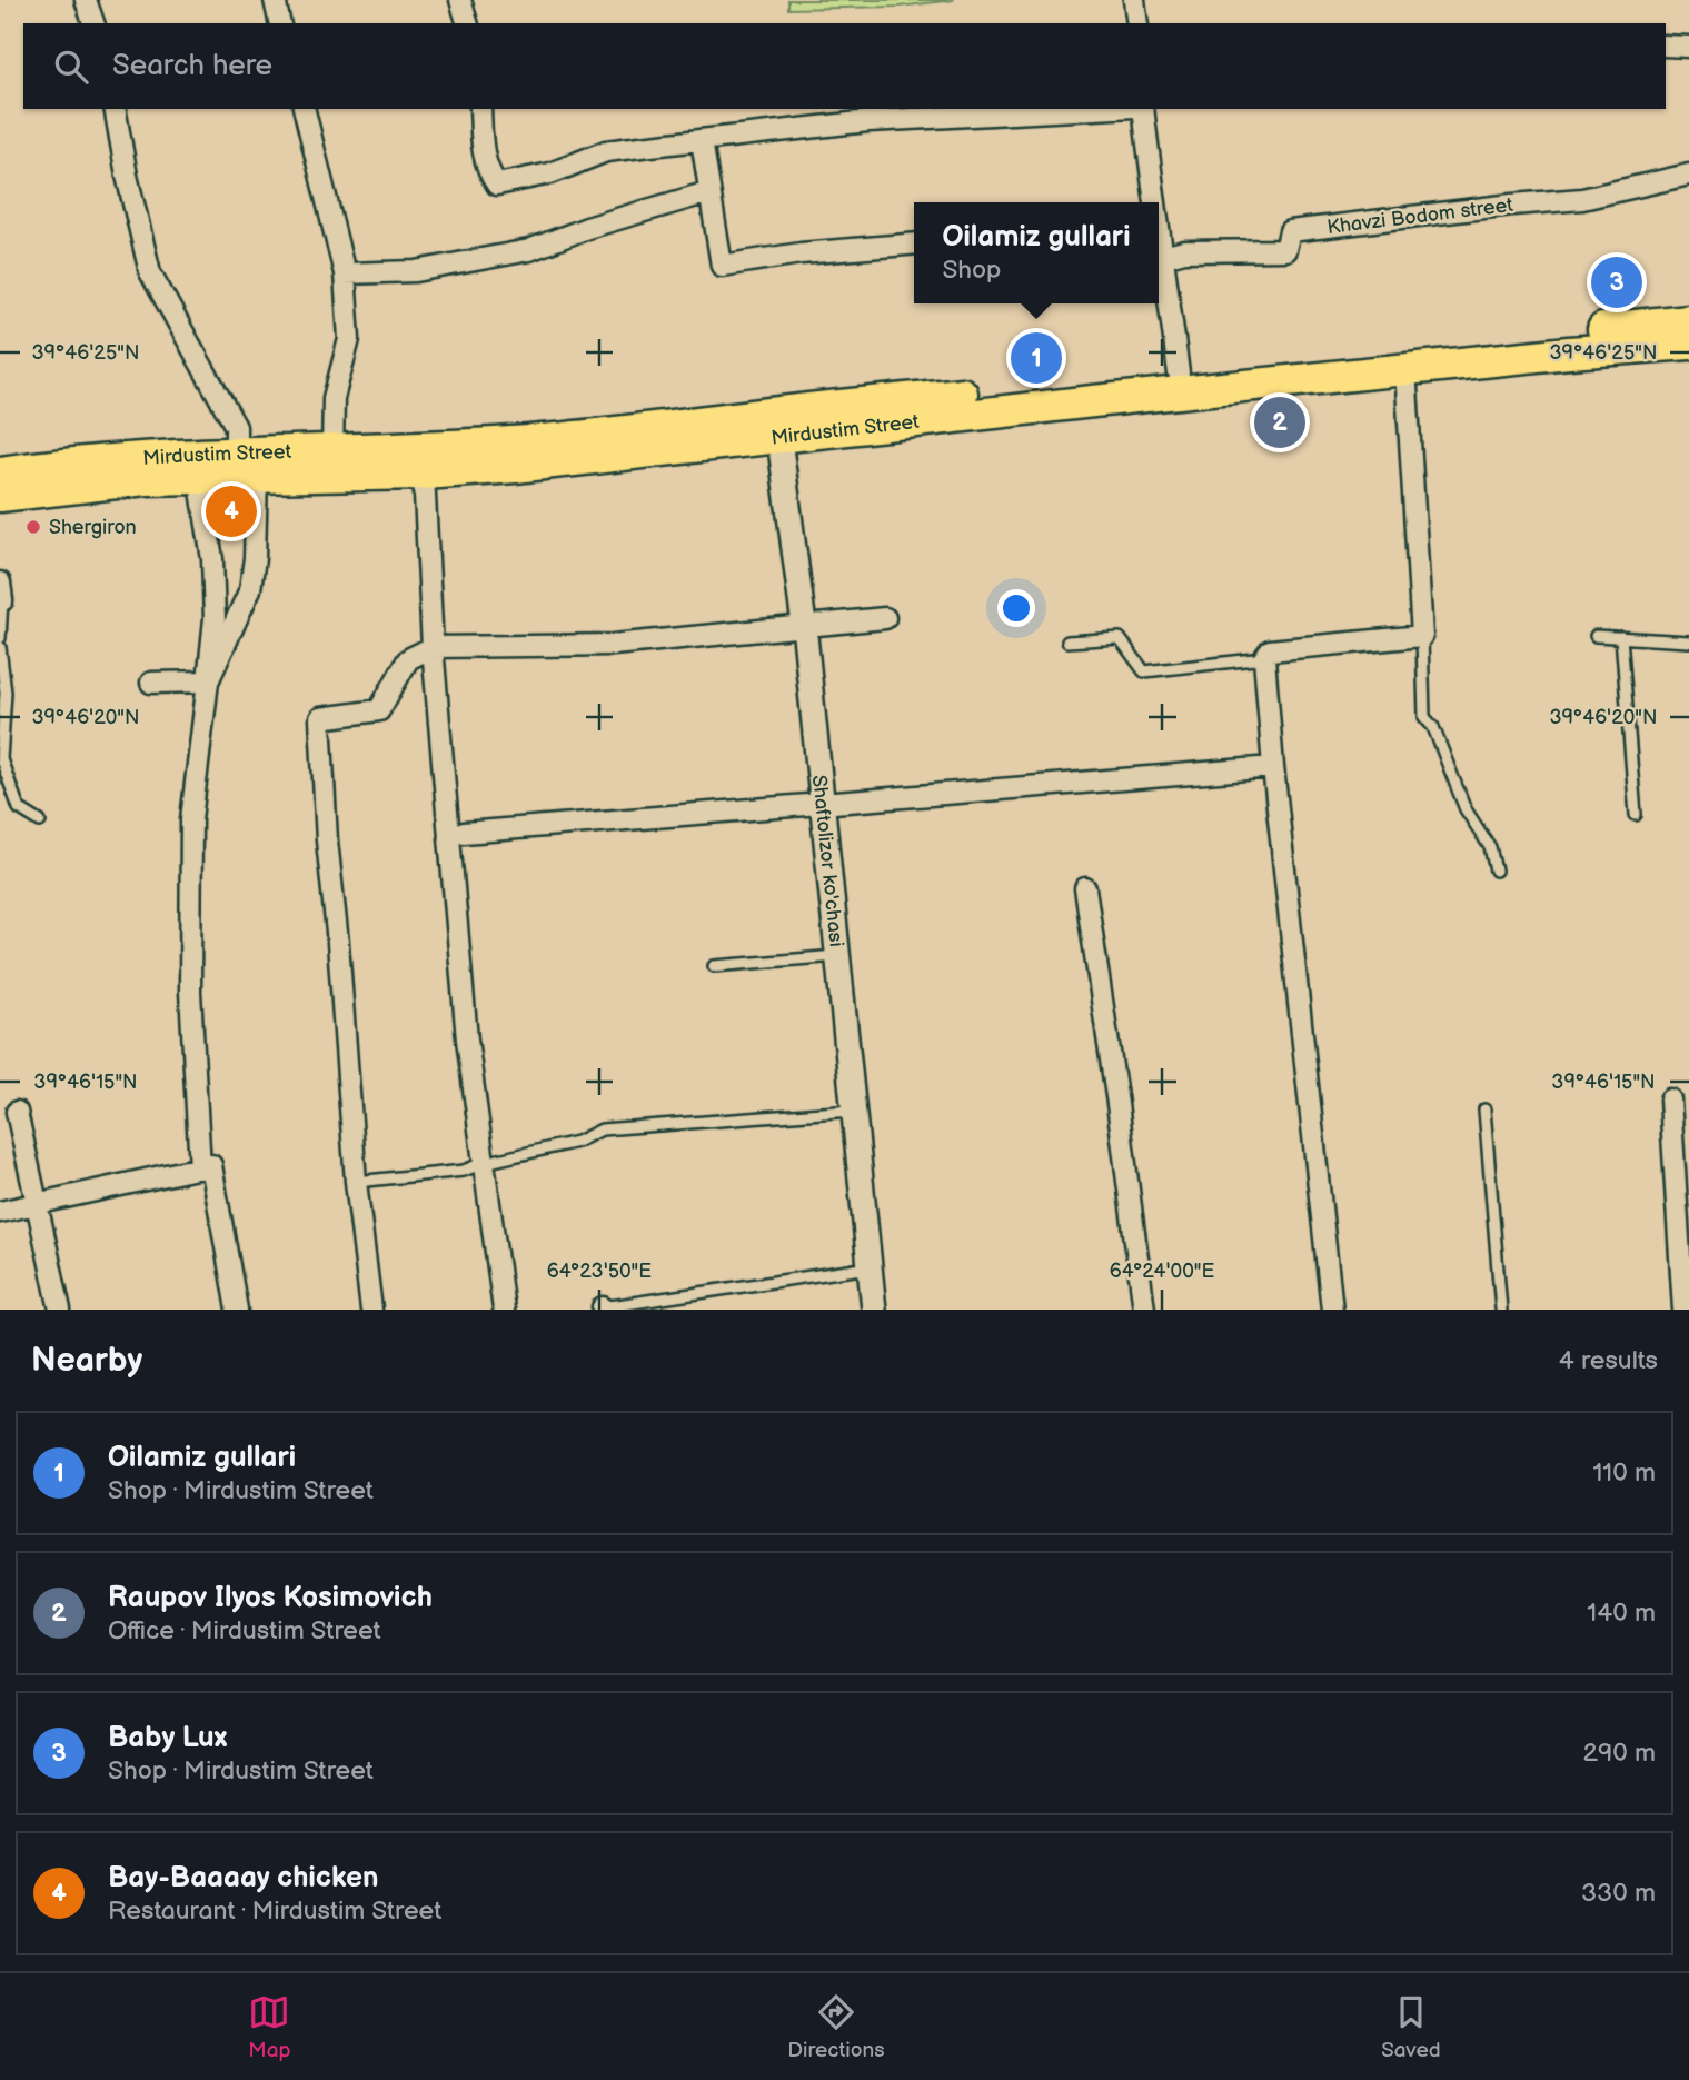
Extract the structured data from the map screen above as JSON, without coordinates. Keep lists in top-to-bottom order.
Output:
{
  "streets": {
    "main road": ["Mirdustim Street"],
    "street": ["Khavzi Bodom street", "Shaftolizor ko'chasi"]
  },
  "crossings": [
    ["Mirdustim Street", "Shaftolizor ko'chasi"]
  ],
  "places": ["Shergiron"],
  "page": {
    "search": "Search here",
    "popup": ["Oilamiz gullari", "Shop"],
    "pins": [
      "3",
      "1",
      "2",
      "4"
    ],
    "heading": ["Nearby", "4 results"],
    "list": [
      {
        "mark": "1",
        "name": "Oilamiz gullari",
        "note": "Shop · Mirdustim Street",
        "value": "110 m"
      },
      {
        "mark": "2",
        "name": "Raupov Ilyos Kosimovich",
        "note": "Office · Mirdustim Street",
        "value": "140 m"
      },
      {
        "mark": "3",
        "name": "Baby Lux",
        "note": "Shop · Mirdustim Street",
        "value": "290 m"
      },
      {
        "mark": "4",
        "name": "Bay-Baaaay chicken",
        "note": "Restaurant · Mirdustim Street",
        "value": "330 m"
      }
    ],
    "nav": ["Map", "Directions", "Saved"]
  },
  "coordinates": [
    "39°46'25\"N",
    "39°46'20\"N",
    "39°46'15\"N",
    "64°23'50\"E",
    "64°24'00\"E"
  ]
}
